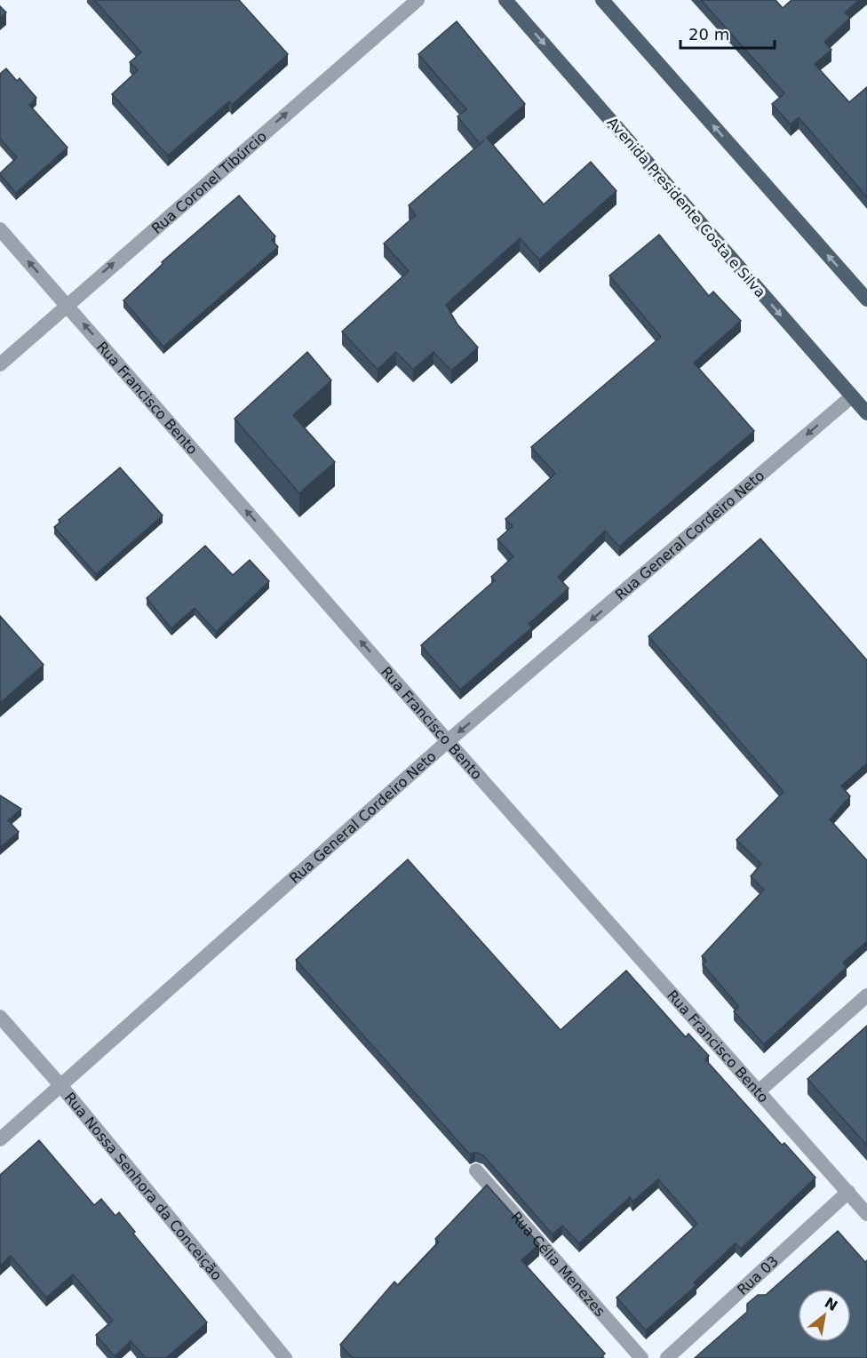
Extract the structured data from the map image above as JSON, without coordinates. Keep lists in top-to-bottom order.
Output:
{
  "streets": {
    "main road": ["Avenida Presidente Costa e Silva"],
    "street": [
      "Rua Coronel Tibúrcio",
      "Rua Francisco Bento",
      "Rua General Cordeiro Neto",
      "Rua Nossa Senhora da Conceição",
      "Rua Célia Menezes",
      "Rua 03"
    ]
  },
  "crossings": [
    ["Rua Coronel Tibúrcio", "Rua Francisco Bento"],
    ["Avenida Presidente Costa e Silva", "Rua General Cordeiro Neto"],
    ["Rua Francisco Bento", "Rua General Cordeiro Neto"],
    ["Rua Francisco Bento", "Rua 03"],
    ["Rua General Cordeiro Neto", "Rua Nossa Senhora da Conceição"]
  ],
  "one_way": ["Rua Coronel Tibúrcio", "Rua Francisco Bento", "Rua General Cordeiro Neto"],
  "scale_bar": "20 m",
  "north": "top right"
}
